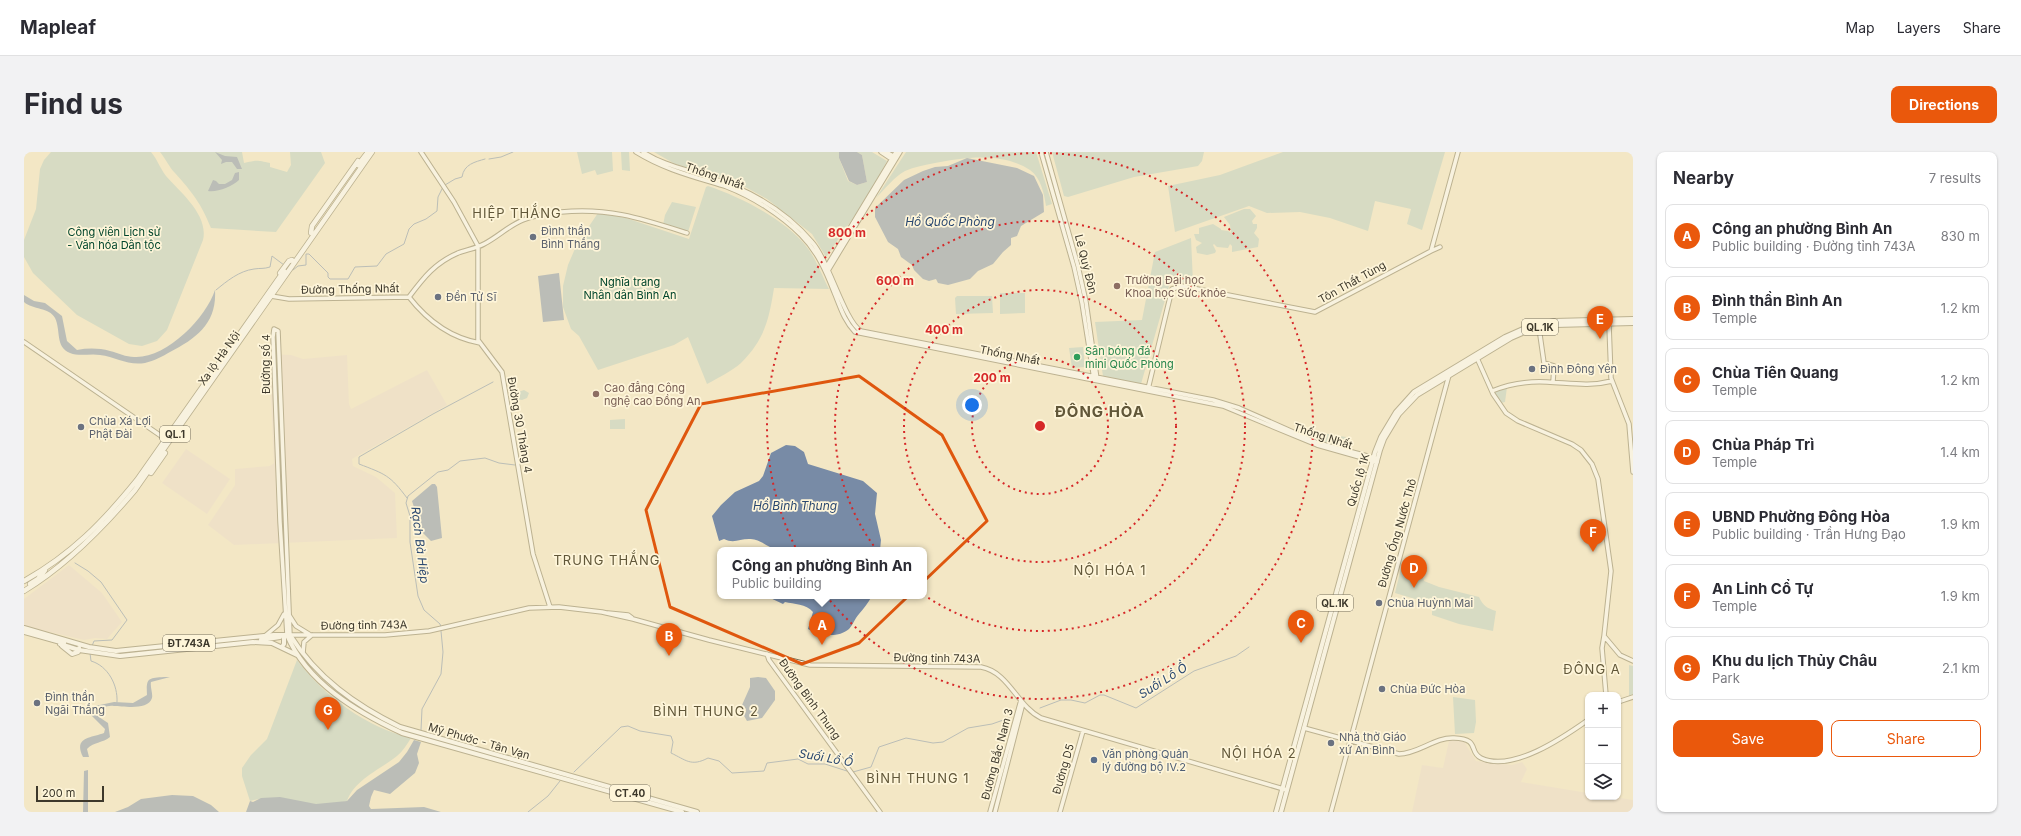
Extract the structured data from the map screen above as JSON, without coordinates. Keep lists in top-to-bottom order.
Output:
{
  "streets": {
    "highway": ["Xa lộ Hà Nội", "QL.1"],
    "main road": [
      "QL.1K",
      "Quốc lộ 1K",
      "Đường tỉnh 743A",
      "ĐT.743A",
      "Mỹ Phước - Tân Vạn",
      "CT.40"
    ],
    "street": [
      "Thống Nhất",
      "Lê Quý Đôn",
      "Tôn Thất Tùng",
      "Đường Thống Nhất",
      "Đường số 4",
      "Đường 30 Tháng 4",
      "Đường Ống Nước Thô",
      "Đường Bình Thung",
      "Đường Bắc Nam 3",
      "Đường D5"
    ]
  },
  "crossings": [
    ["Thống Nhất", "Lê Quý Đôn"],
    ["Thống Nhất", "Tôn Thất Tùng"],
    ["Thống Nhất", "Quốc lộ 1K"],
    ["Đường Thống Nhất", "Xa lộ Hà Nội"],
    ["Đường số 4", "Đường tỉnh 743A"],
    ["Đường số 4", "Mỹ Phước - Tân Vạn"],
    ["Đường 30 Tháng 4", "Đường tỉnh 743A"],
    ["Quốc lộ 1K", "Đường Ống Nước Thô"],
    ["Quốc lộ 1K", "Đường tỉnh 743A"],
    ["Đường tỉnh 743A", "Đường Bình Thung"],
    ["Đường tỉnh 743A", "Mỹ Phước - Tân Vạn"],
    ["Đường tỉnh 743A", "Đường Bắc Nam 3"],
    ["Đường tỉnh 743A", "Đường D5"]
  ],
  "districts": [
    "HIỆP THẮNG",
    "ĐÔNG HÒA",
    "TRUNG THẮNG",
    "NỘI HÓA 1",
    "ĐÔNG A",
    "BÌNH THUNG 2",
    "NỘI HÓA 2",
    "BÌNH THUNG 1"
  ],
  "water": [
    "Hồ Quốc Phòng",
    "Hồ Bình Thung",
    "Rạch Bà Hiệp",
    "Suối Lồ Ồ"
  ],
  "parks": ["Công viên Lịch sử - Văn hóa Dân tộc", "Nghĩa trang Nhân dân Bình An"],
  "places": [
    "Đình thần Bình Thắng",
    "Trường Đại học Khoa học Sức khỏe",
    "Đền Tử Sĩ",
    "Sân bóng đá mini Quốc Phòng",
    "Đình Đông Yên",
    "Cao đẳng Công nghệ cao Đồng An",
    "Chùa Xá Lợi Phật Đài",
    "Chùa Huỳnh Mai",
    "Chùa Đức Hòa",
    "Đình thần Ngãi Thắng",
    "Nhà thờ Giáo xứ An Bình",
    "Văn phòng Quản lý đường bộ IV.2"
  ],
  "scale_bar": "200 m",
  "page": {
    "header": "Mapleaf",
    "nav": ["Map", "Layers", "Share"],
    "buttons": [
      "Directions",
      ["Save", "Share"]
    ],
    "title": "Find us",
    "heading": ["Nearby", "7 results"],
    "list": [
      {
        "mark": "A",
        "name": "Công an phường Bình An",
        "note": "Public building · Đường tỉnh 743A",
        "value": "830 m"
      },
      {
        "mark": "B",
        "name": "Đình thần Bình An",
        "note": "Temple",
        "value": "1.2 km"
      },
      {
        "mark": "C",
        "name": "Chùa Tiên Quang",
        "note": "Temple",
        "value": "1.2 km"
      },
      {
        "mark": "D",
        "name": "Chùa Pháp Trì",
        "note": "Temple",
        "value": "1.4 km"
      },
      {
        "mark": "E",
        "name": "UBND Phường Đông Hòa",
        "note": "Public building · Trần Hưng Đạo",
        "value": "1.9 km"
      },
      {
        "mark": "F",
        "name": "An Linh Cổ Tự",
        "note": "Temple",
        "value": "1.9 km"
      },
      {
        "mark": "G",
        "name": "Khu du lịch Thủy Châu",
        "note": "Park",
        "value": "2.1 km"
      }
    ],
    "pins": [
      "E",
      "F",
      "D",
      "C",
      "A",
      "B",
      "G"
    ],
    "popup": ["Công an phường Bình An", "Public building"],
    "map_buttons": ["+", "−"],
    "scale": "200 m"
  },
  "rings": [
    "800 m",
    "600 m",
    "400 m",
    "200 m"
  ]
}
